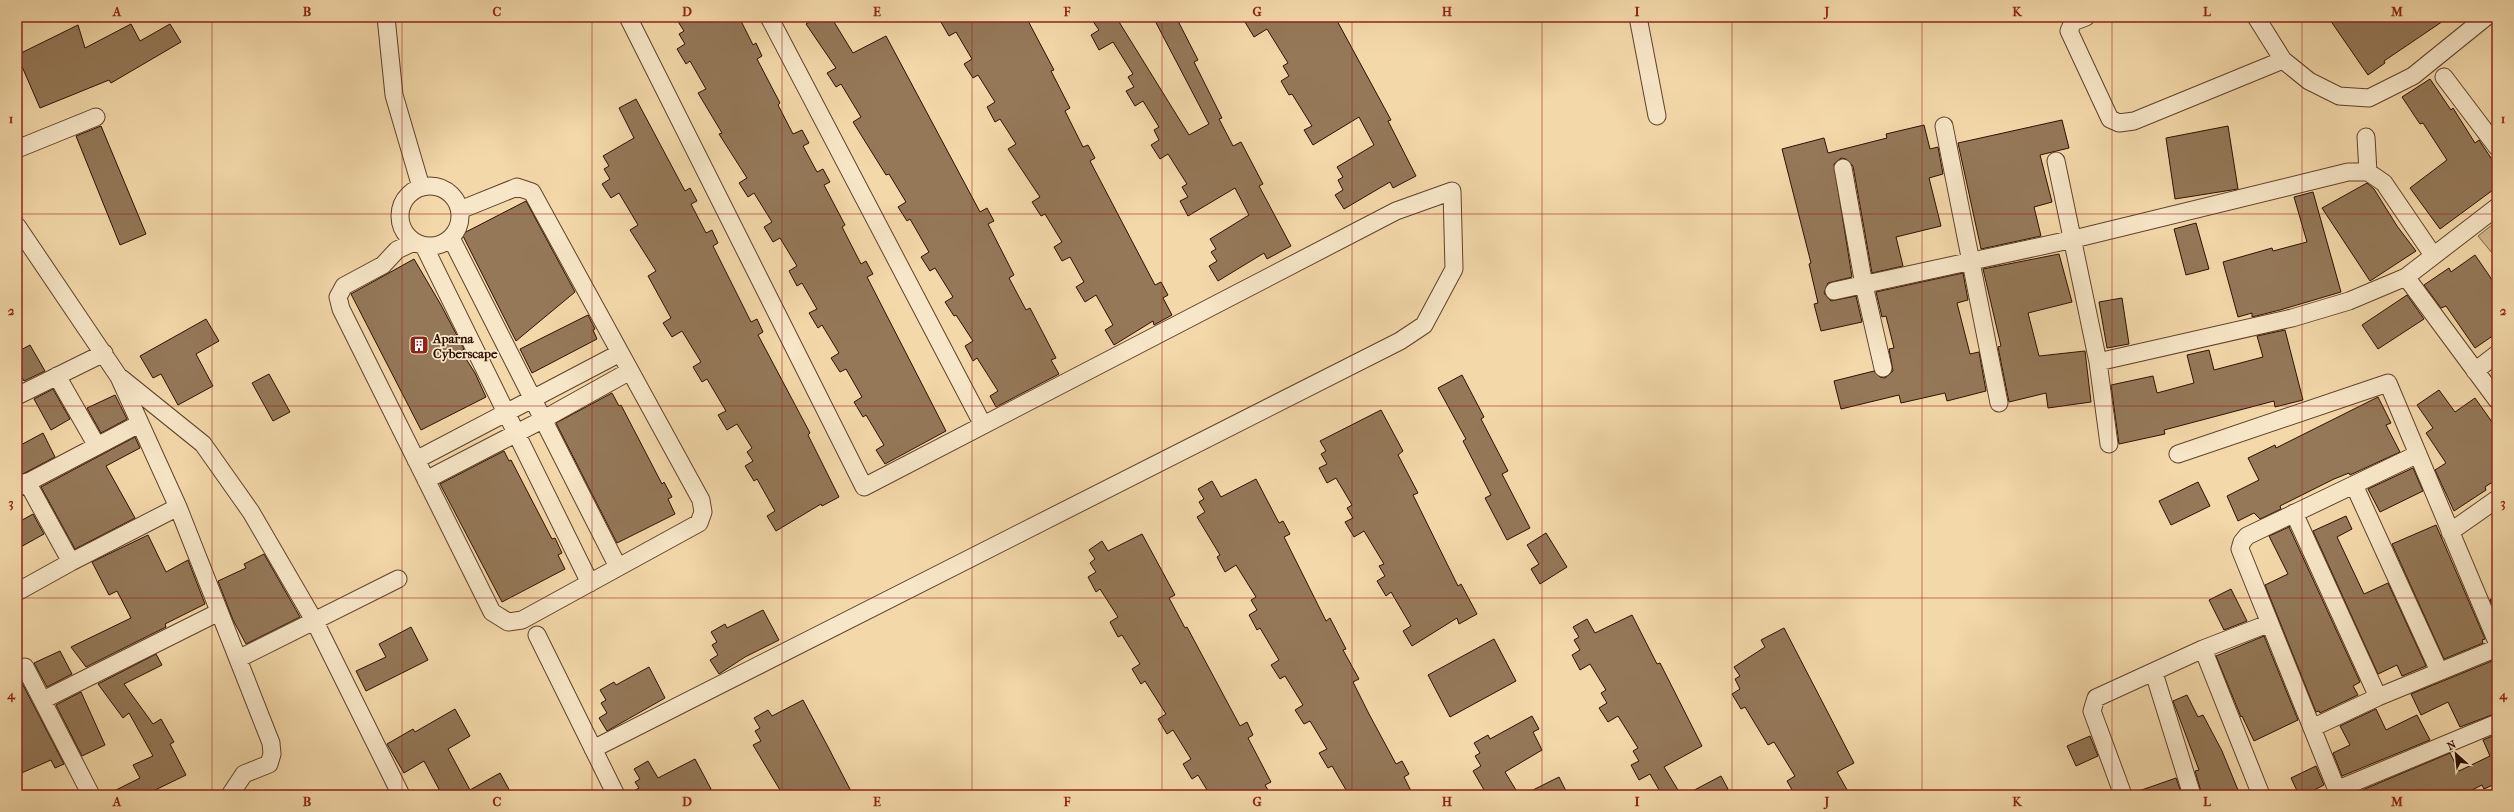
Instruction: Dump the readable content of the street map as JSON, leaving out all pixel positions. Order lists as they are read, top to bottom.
{
  "places": {
    "building": ["Aparna Cyberscape"]
  },
  "north": "top left",
  "grid": {
    "columns": [
      "A",
      "B",
      "C",
      "D",
      "E",
      "F",
      "G",
      "H",
      "I",
      "J",
      "K",
      "L",
      "M"
    ],
    "rows": [
      "1",
      "2",
      "3",
      "4"
    ]
  }
}
